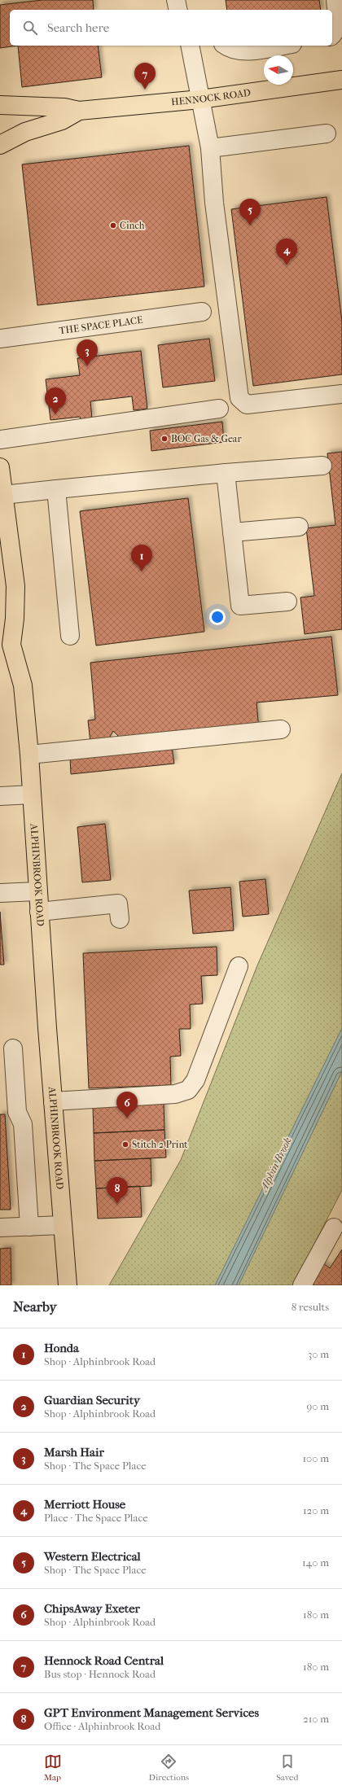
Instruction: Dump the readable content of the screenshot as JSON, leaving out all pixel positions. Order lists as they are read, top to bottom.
{
  "streets": {
    "main road": ["HENNOCK ROAD", "ALPHINBROOK ROAD"],
    "street": ["THE SPACE PLACE"]
  },
  "water": ["Alphin Brook"],
  "places": ["Cinch", "BOC Gas & Gear", "Stitch 2 Print"],
  "north": "left",
  "page": {
    "search": "Search here",
    "pins": [
      "7",
      "5",
      "4",
      "3",
      "2",
      "1",
      "6",
      "8"
    ],
    "heading": ["Nearby", "8 results"],
    "list": [
      {
        "mark": "1",
        "name": "Honda",
        "note": "Shop · Alphinbrook Road",
        "value": "30 m"
      },
      {
        "mark": "2",
        "name": "Guardian Security",
        "note": "Shop · Alphinbrook Road",
        "value": "90 m"
      },
      {
        "mark": "3",
        "name": "Marsh Hair",
        "note": "Shop · The Space Place",
        "value": "100 m"
      },
      {
        "mark": "4",
        "name": "Merriott House",
        "note": "Place · The Space Place",
        "value": "120 m"
      },
      {
        "mark": "5",
        "name": "Western Electrical",
        "note": "Shop · The Space Place",
        "value": "140 m"
      },
      {
        "mark": "6",
        "name": "ChipsAway Exeter",
        "note": "Shop · Alphinbrook Road",
        "value": "180 m"
      },
      {
        "mark": "7",
        "name": "Hennock Road Central",
        "note": "Bus stop · Hennock Road",
        "value": "180 m"
      },
      {
        "mark": "8",
        "name": "GPT Environment Management Services",
        "note": "Office · Alphinbrook Road",
        "value": "210 m"
      }
    ],
    "nav": ["Map", "Directions", "Saved"]
  }
}
